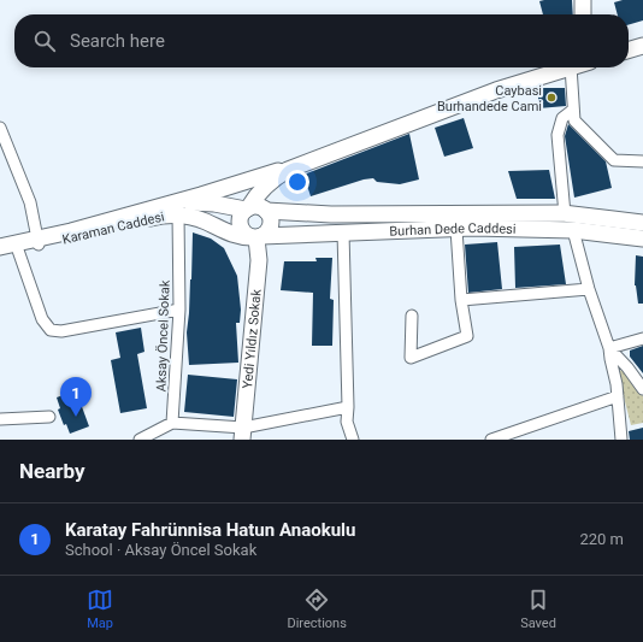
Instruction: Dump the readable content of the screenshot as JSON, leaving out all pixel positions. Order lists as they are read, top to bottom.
{
  "streets": {
    "main road": ["Karaman Caddesi", "Burhan Dede Caddesi", "Yedi Yıldız Sokak"],
    "street": ["Aksay Öncel Sokak"]
  },
  "crossings": [
    ["Karaman Caddesi", "Burhan Dede Caddesi"],
    ["Karaman Caddesi", "Aksay Öncel Sokak"],
    ["Karaman Caddesi", "Yedi Yıldız Sokak"],
    ["Burhan Dede Caddesi", "Yedi Yıldız Sokak"]
  ],
  "places": ["Caybasi Burhandede Cami"],
  "page": {
    "search": "Search here",
    "pins": "1",
    "heading": "Nearby",
    "list": [
      {
        "mark": "1",
        "name": "Karatay Fahrünnisa Hatun Anaokulu",
        "note": "School · Aksay Öncel Sokak",
        "value": "220 m"
      }
    ],
    "nav": ["Map", "Directions", "Saved"]
  }
}
